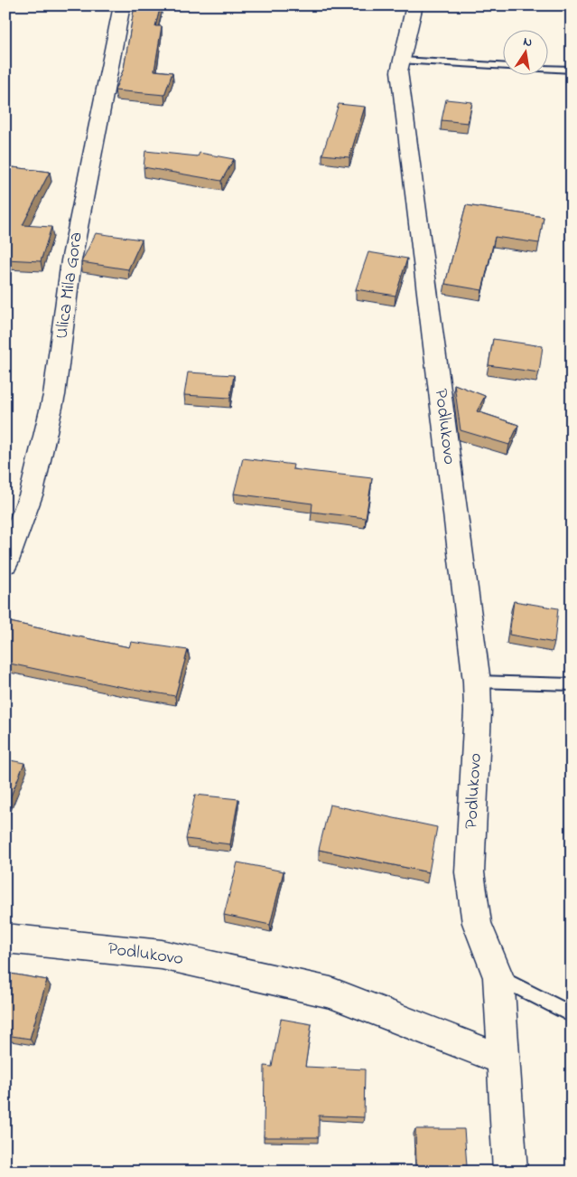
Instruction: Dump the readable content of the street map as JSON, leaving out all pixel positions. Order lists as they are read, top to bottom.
{
  "streets": {
    "street": ["Ulica Mila Gora", "Podlukovo"]
  },
  "north": "top"
}
